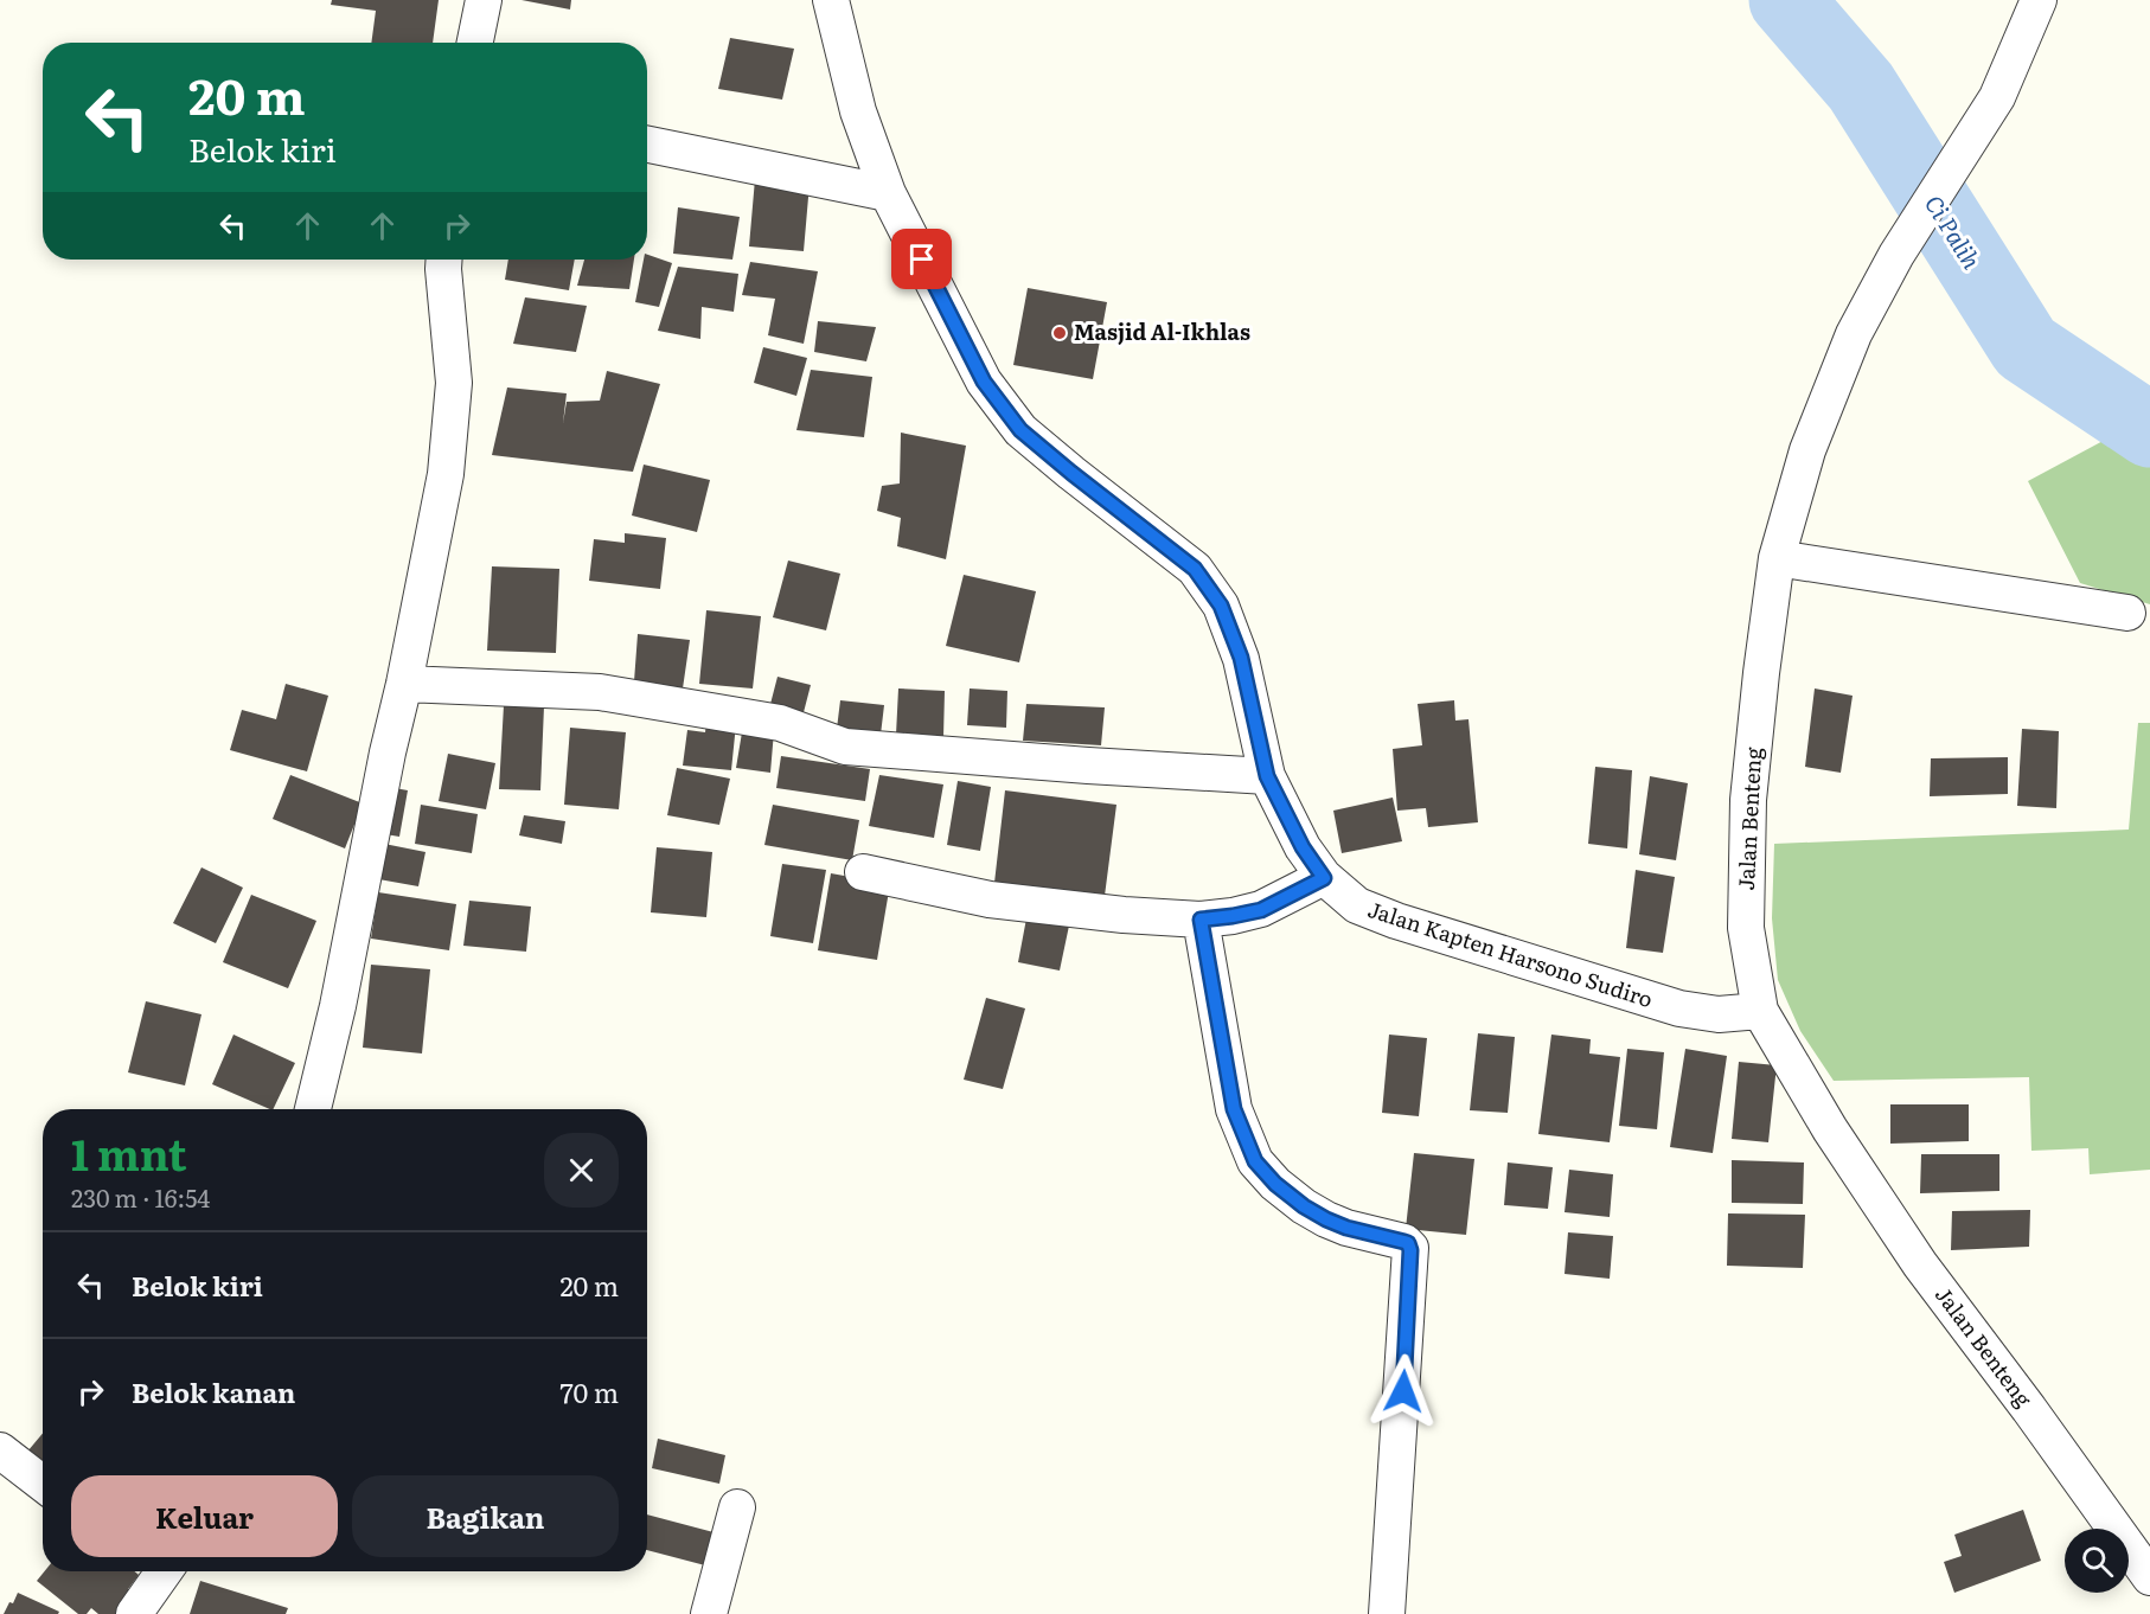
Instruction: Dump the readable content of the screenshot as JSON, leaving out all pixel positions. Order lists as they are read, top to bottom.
{
  "streets": {
    "street": ["Jalan Benteng", "Jalan Kapten Harsono Sudiro"]
  },
  "crossings": [
    ["Jalan Benteng", "Jalan Kapten Harsono Sudiro"]
  ],
  "water": ["Ci Palih"],
  "places": ["Masjid Al-Ikhlas"],
  "page": {
    "turn": ["20 m", "Belok kiri"],
    "heading": ["1 mnt", "230 m · 16:54"],
    "list": [
      {
        "name": "Belok kiri",
        "value": "20 m"
      },
      {
        "name": "Belok kanan",
        "value": "70 m"
      }
    ],
    "buttons": ["Keluar", "Bagikan"]
  }
}
